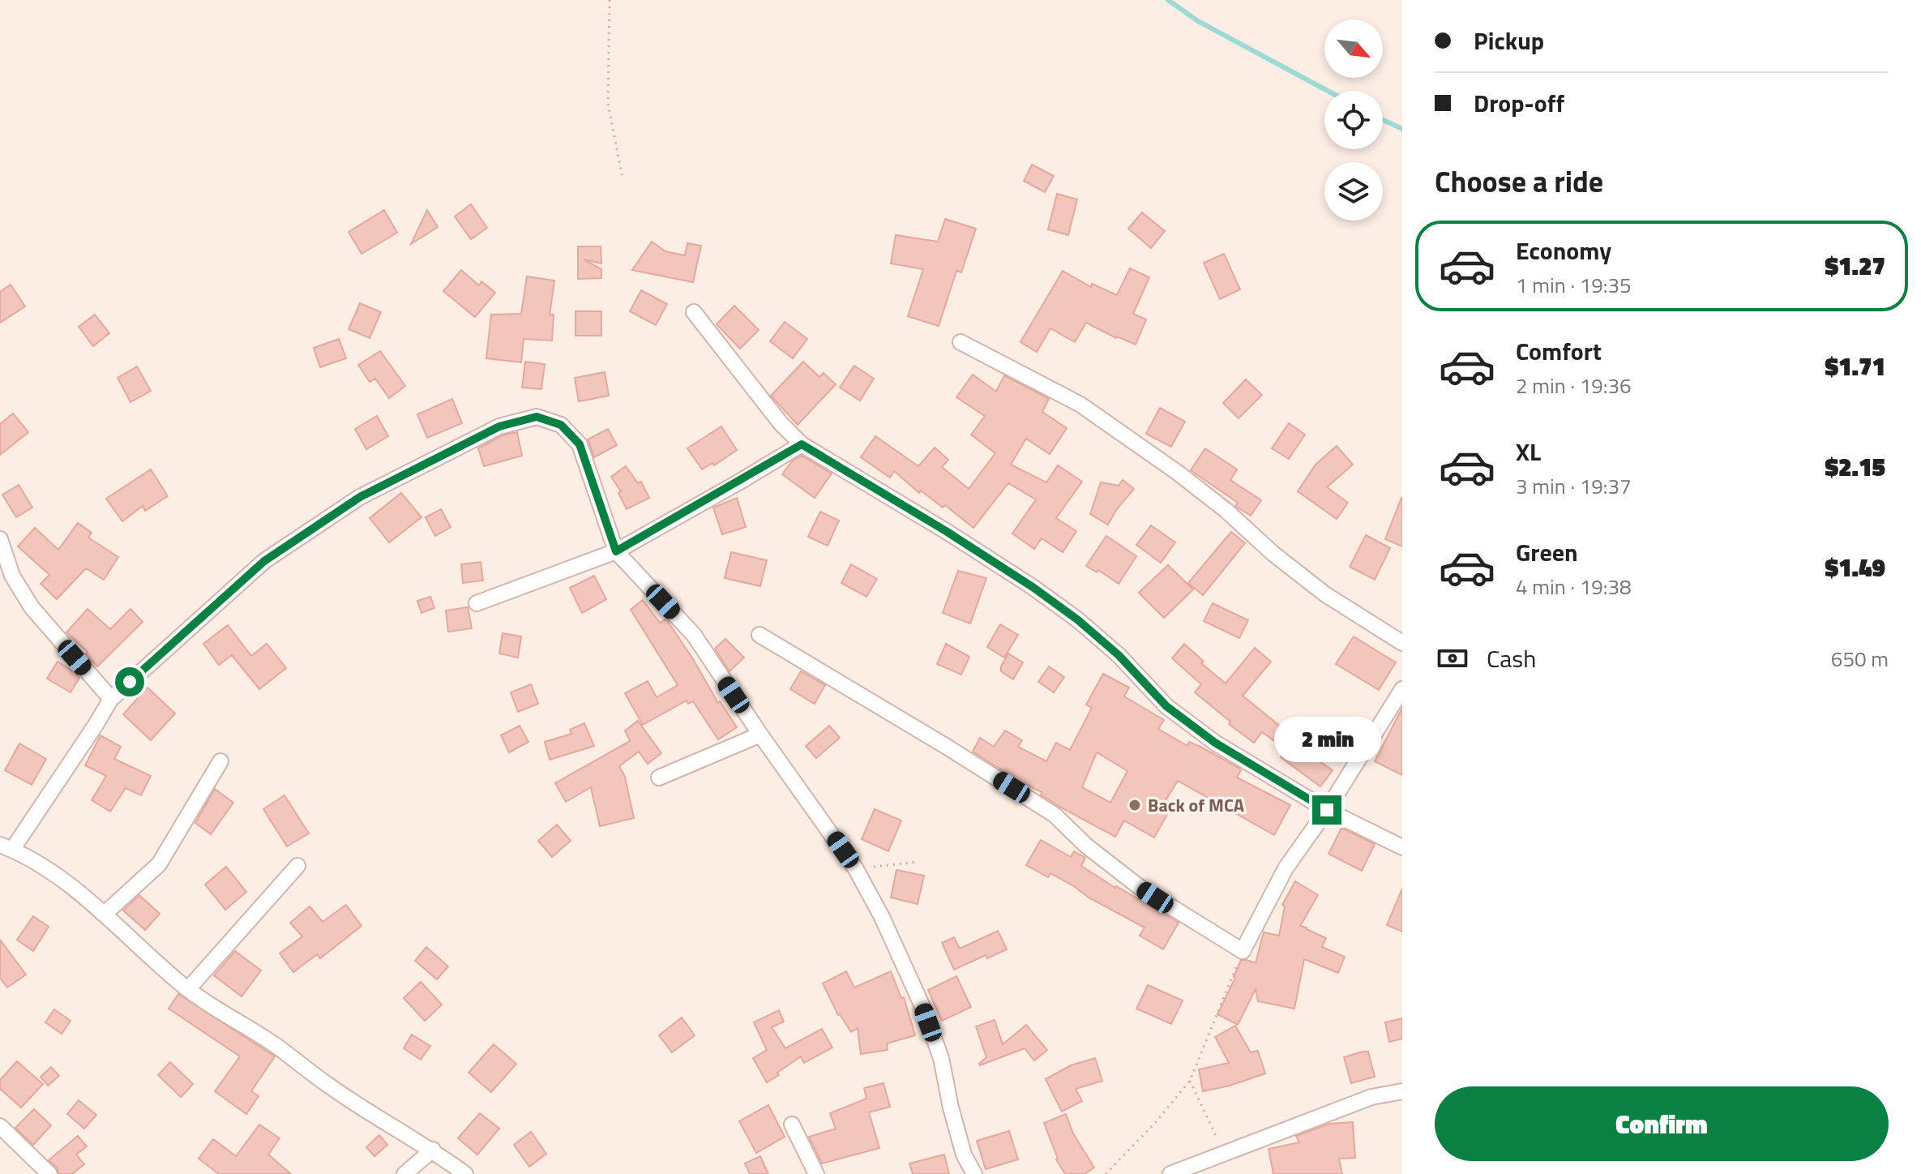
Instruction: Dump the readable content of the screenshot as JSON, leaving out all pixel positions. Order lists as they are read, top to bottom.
{
  "places": ["Back of MCA"],
  "north": "bottom right",
  "page": {
    "banner": ["Pickup", "Drop-off"],
    "heading": "Choose a ride",
    "list": [
      {
        "name": "Economy",
        "note": "1 min · 19:35",
        "value": "$1.27"
      },
      {
        "name": "Comfort",
        "note": "2 min · 19:36",
        "value": "$1.71"
      },
      {
        "name": "XL",
        "note": "3 min · 19:37",
        "value": "$2.15"
      },
      {
        "name": "Green",
        "note": "4 min · 19:38",
        "value": "$1.49"
      }
    ],
    "pay": ["Cash", "650 m"],
    "bubble": "2 min",
    "buttons": "Confirm"
  }
}
